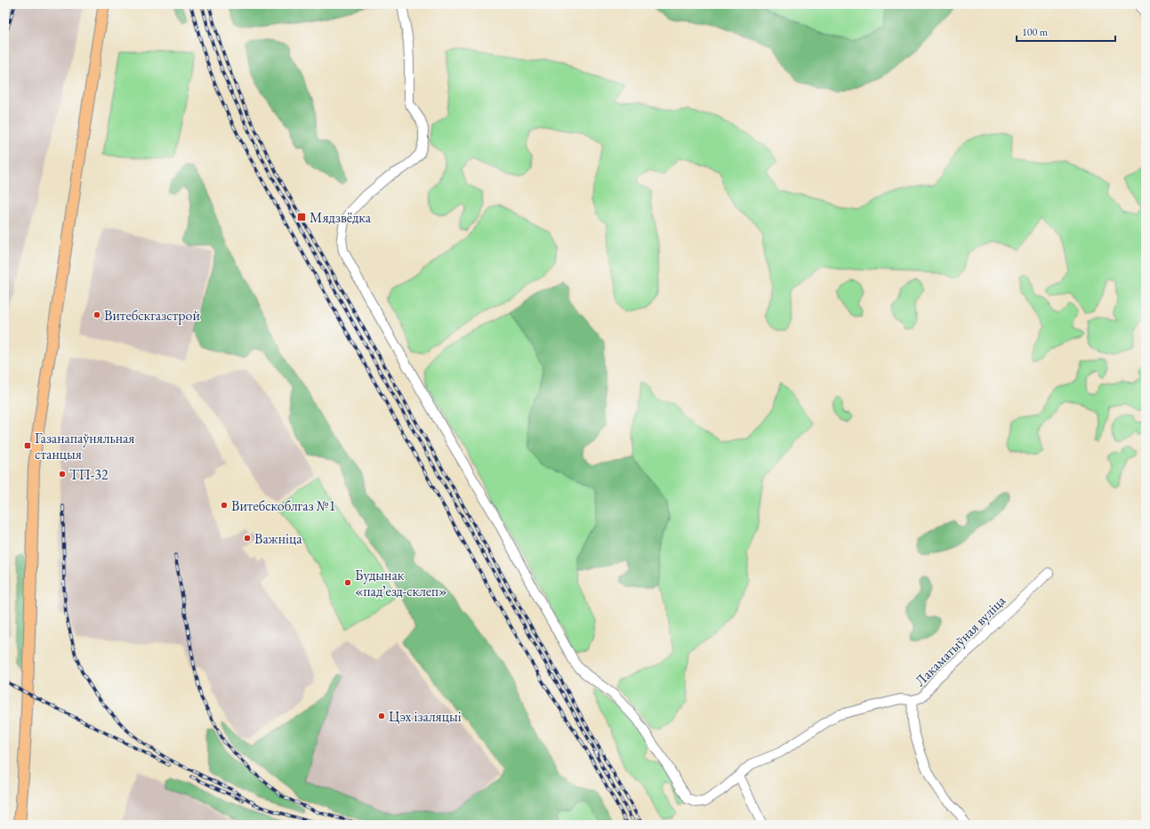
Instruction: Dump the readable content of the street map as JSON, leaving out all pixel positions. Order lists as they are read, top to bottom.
{
  "streets": {
    "street": ["Лакаматыўная вуліца"]
  },
  "places": {
    "transit": ["Мядзвёдка", "Газанапаўняльная станцыя"],
    "other": [
      "Витебскгазстрой",
      "ТП-32",
      "Витебскоблгаз №1",
      "Важніца",
      "Будынак «падʼезд-склеп»",
      "Цэх ізаляцыі"
    ]
  },
  "scale_bar": "100 m"
}
